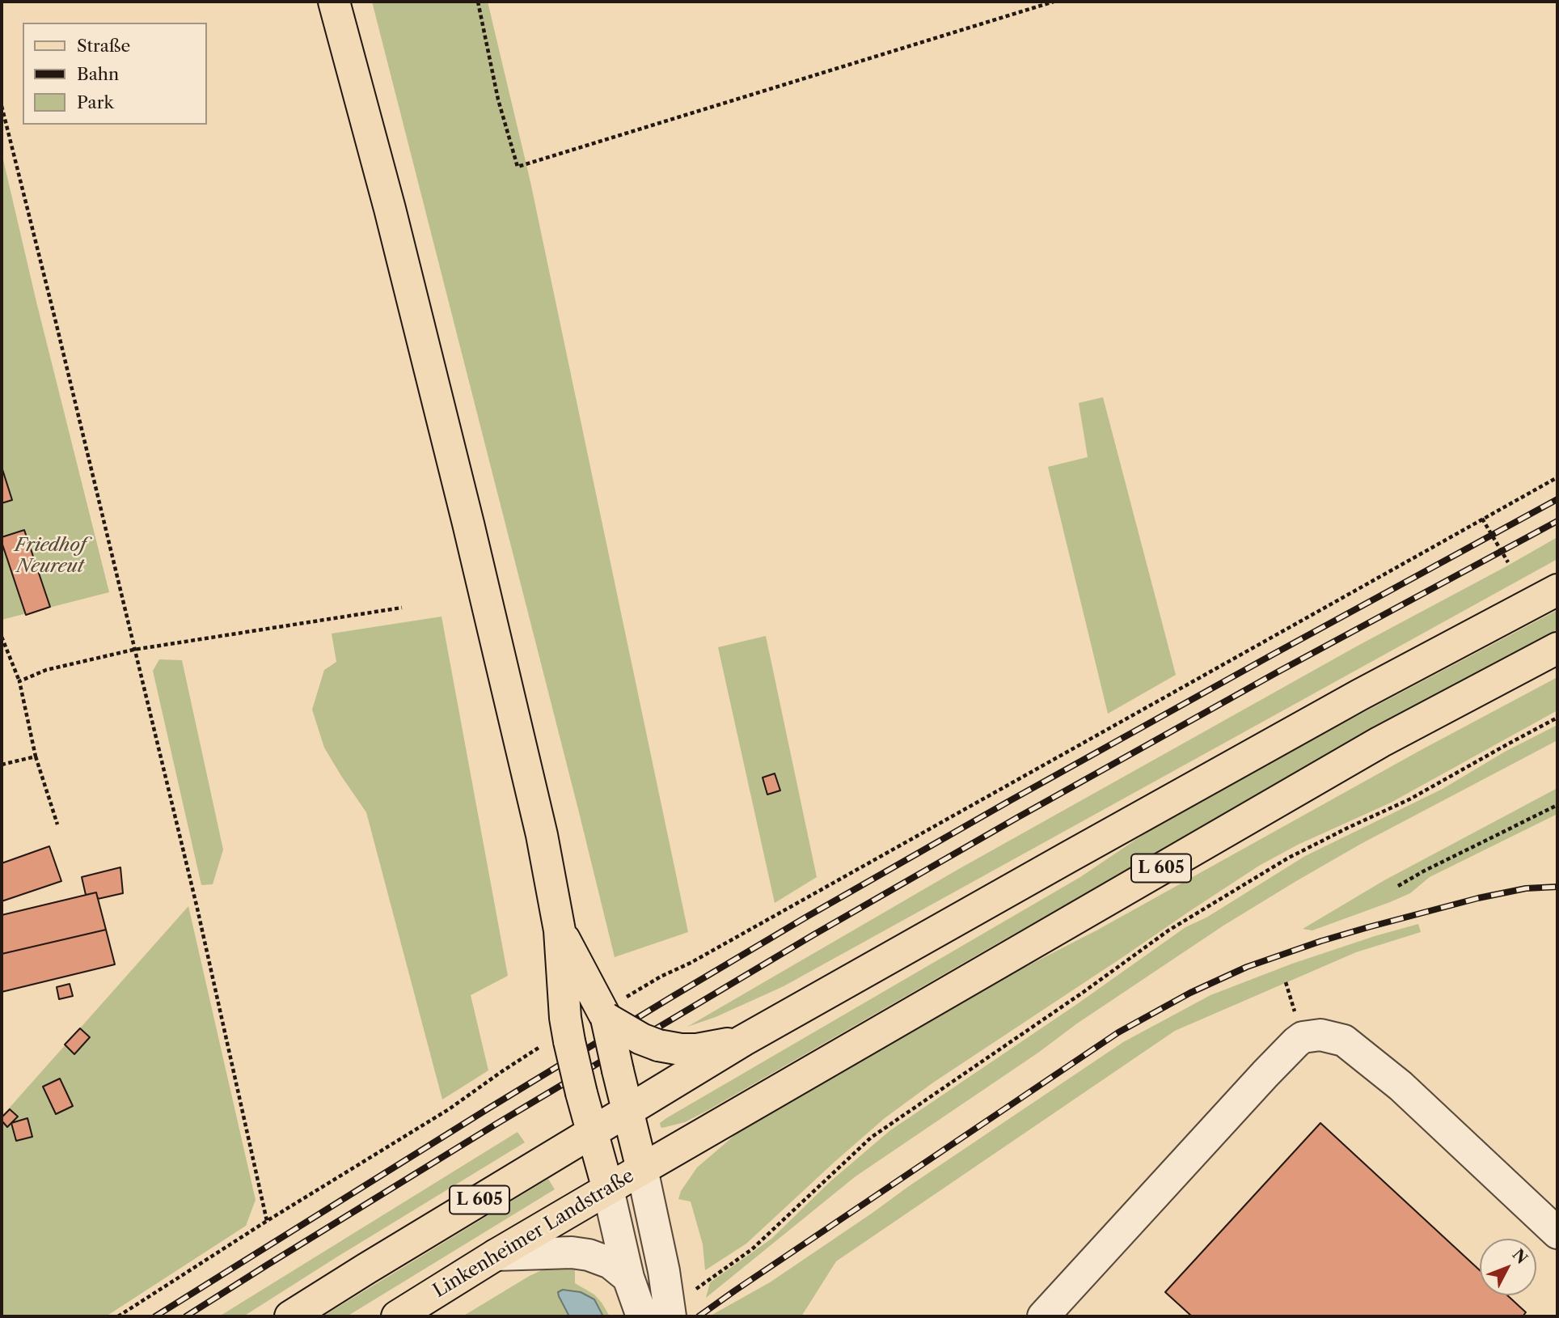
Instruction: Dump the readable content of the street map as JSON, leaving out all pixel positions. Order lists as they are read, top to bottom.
{
  "streets": {
    "main road": ["L 605", "Linkenheimer Landstraße"]
  },
  "crossings": [
    ["L 605", "Linkenheimer Landstraße"]
  ],
  "parks": ["Friedhof Neureut"],
  "legend": ["Straße", "Bahn", "Park"],
  "north": "top right"
}
